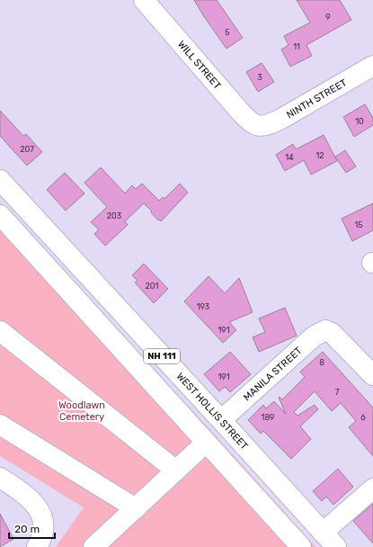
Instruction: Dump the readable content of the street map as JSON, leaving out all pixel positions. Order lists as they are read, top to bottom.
{
  "streets": {
    "street": [
      "WILL STREET",
      "NINTH STREET",
      "NH 111",
      "MANILA STREET",
      "WEST HOLLIS STREET"
    ]
  },
  "crossings": [
    ["WILL STREET", "NINTH STREET"],
    ["MANILA STREET", "WEST HOLLIS STREET"]
  ],
  "parks": ["Woodlawn Cemetery"],
  "house_numbers": [
    "9",
    "5",
    "11",
    "3",
    "10",
    "207",
    "12",
    "14",
    "203",
    "15",
    "201",
    "193",
    "191",
    "8",
    "191",
    "7",
    "189",
    "6"
  ],
  "scale_bar": "20 m"
}
